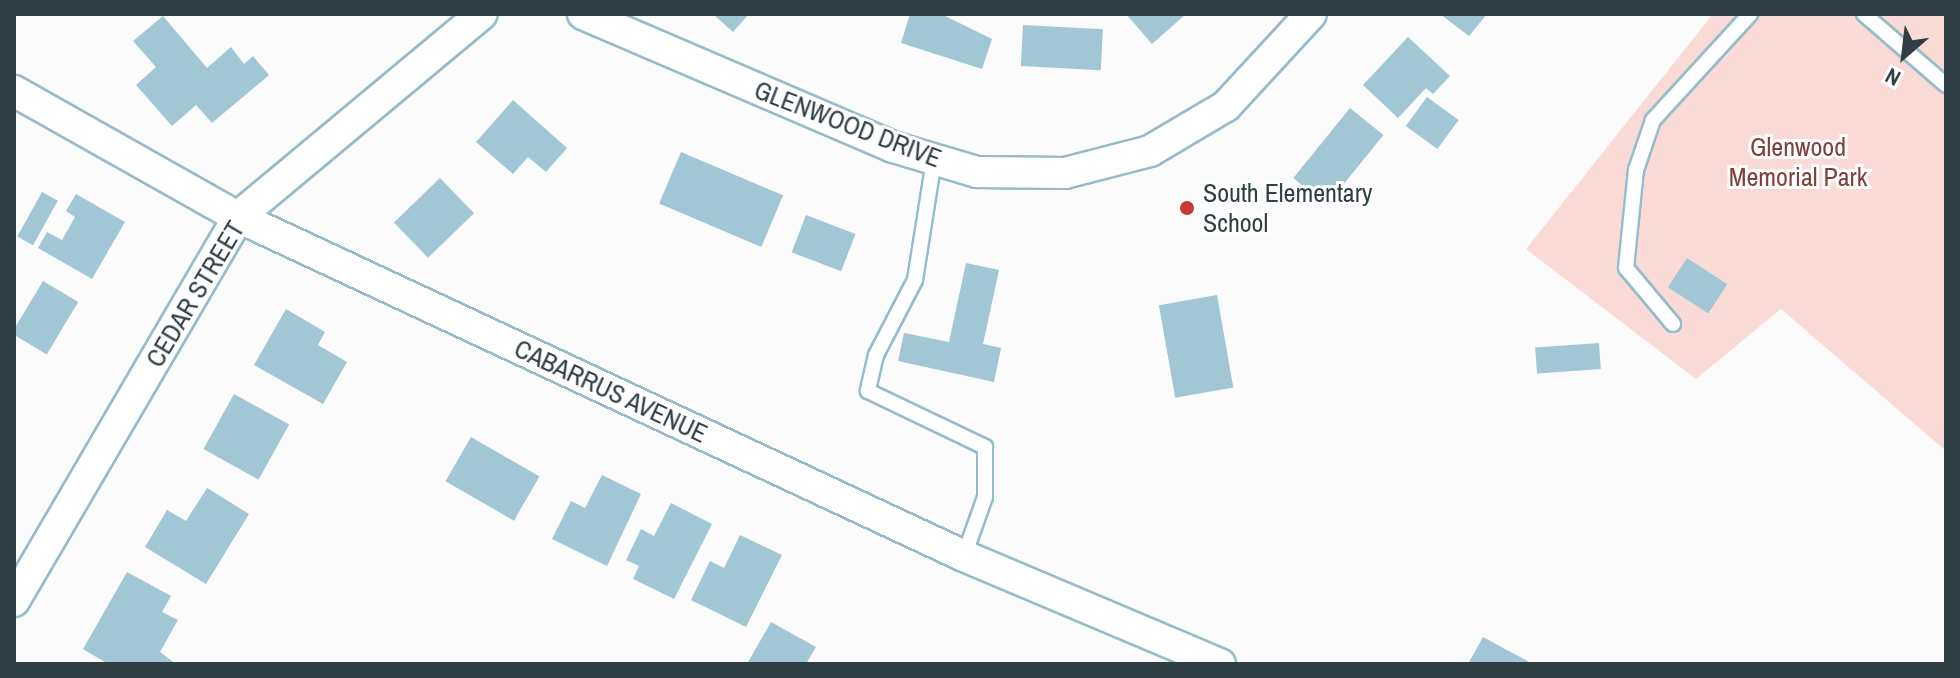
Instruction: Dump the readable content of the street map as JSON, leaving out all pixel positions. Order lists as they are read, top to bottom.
{
  "streets": {
    "street": ["GLENWOOD DRIVE", "CEDAR STREET", "CABARRUS AVENUE"]
  },
  "crossings": [
    ["CEDAR STREET", "CABARRUS AVENUE"]
  ],
  "parks": ["Glenwood Memorial Park"],
  "places": ["South Elementary School"],
  "north": "bottom left"
}
